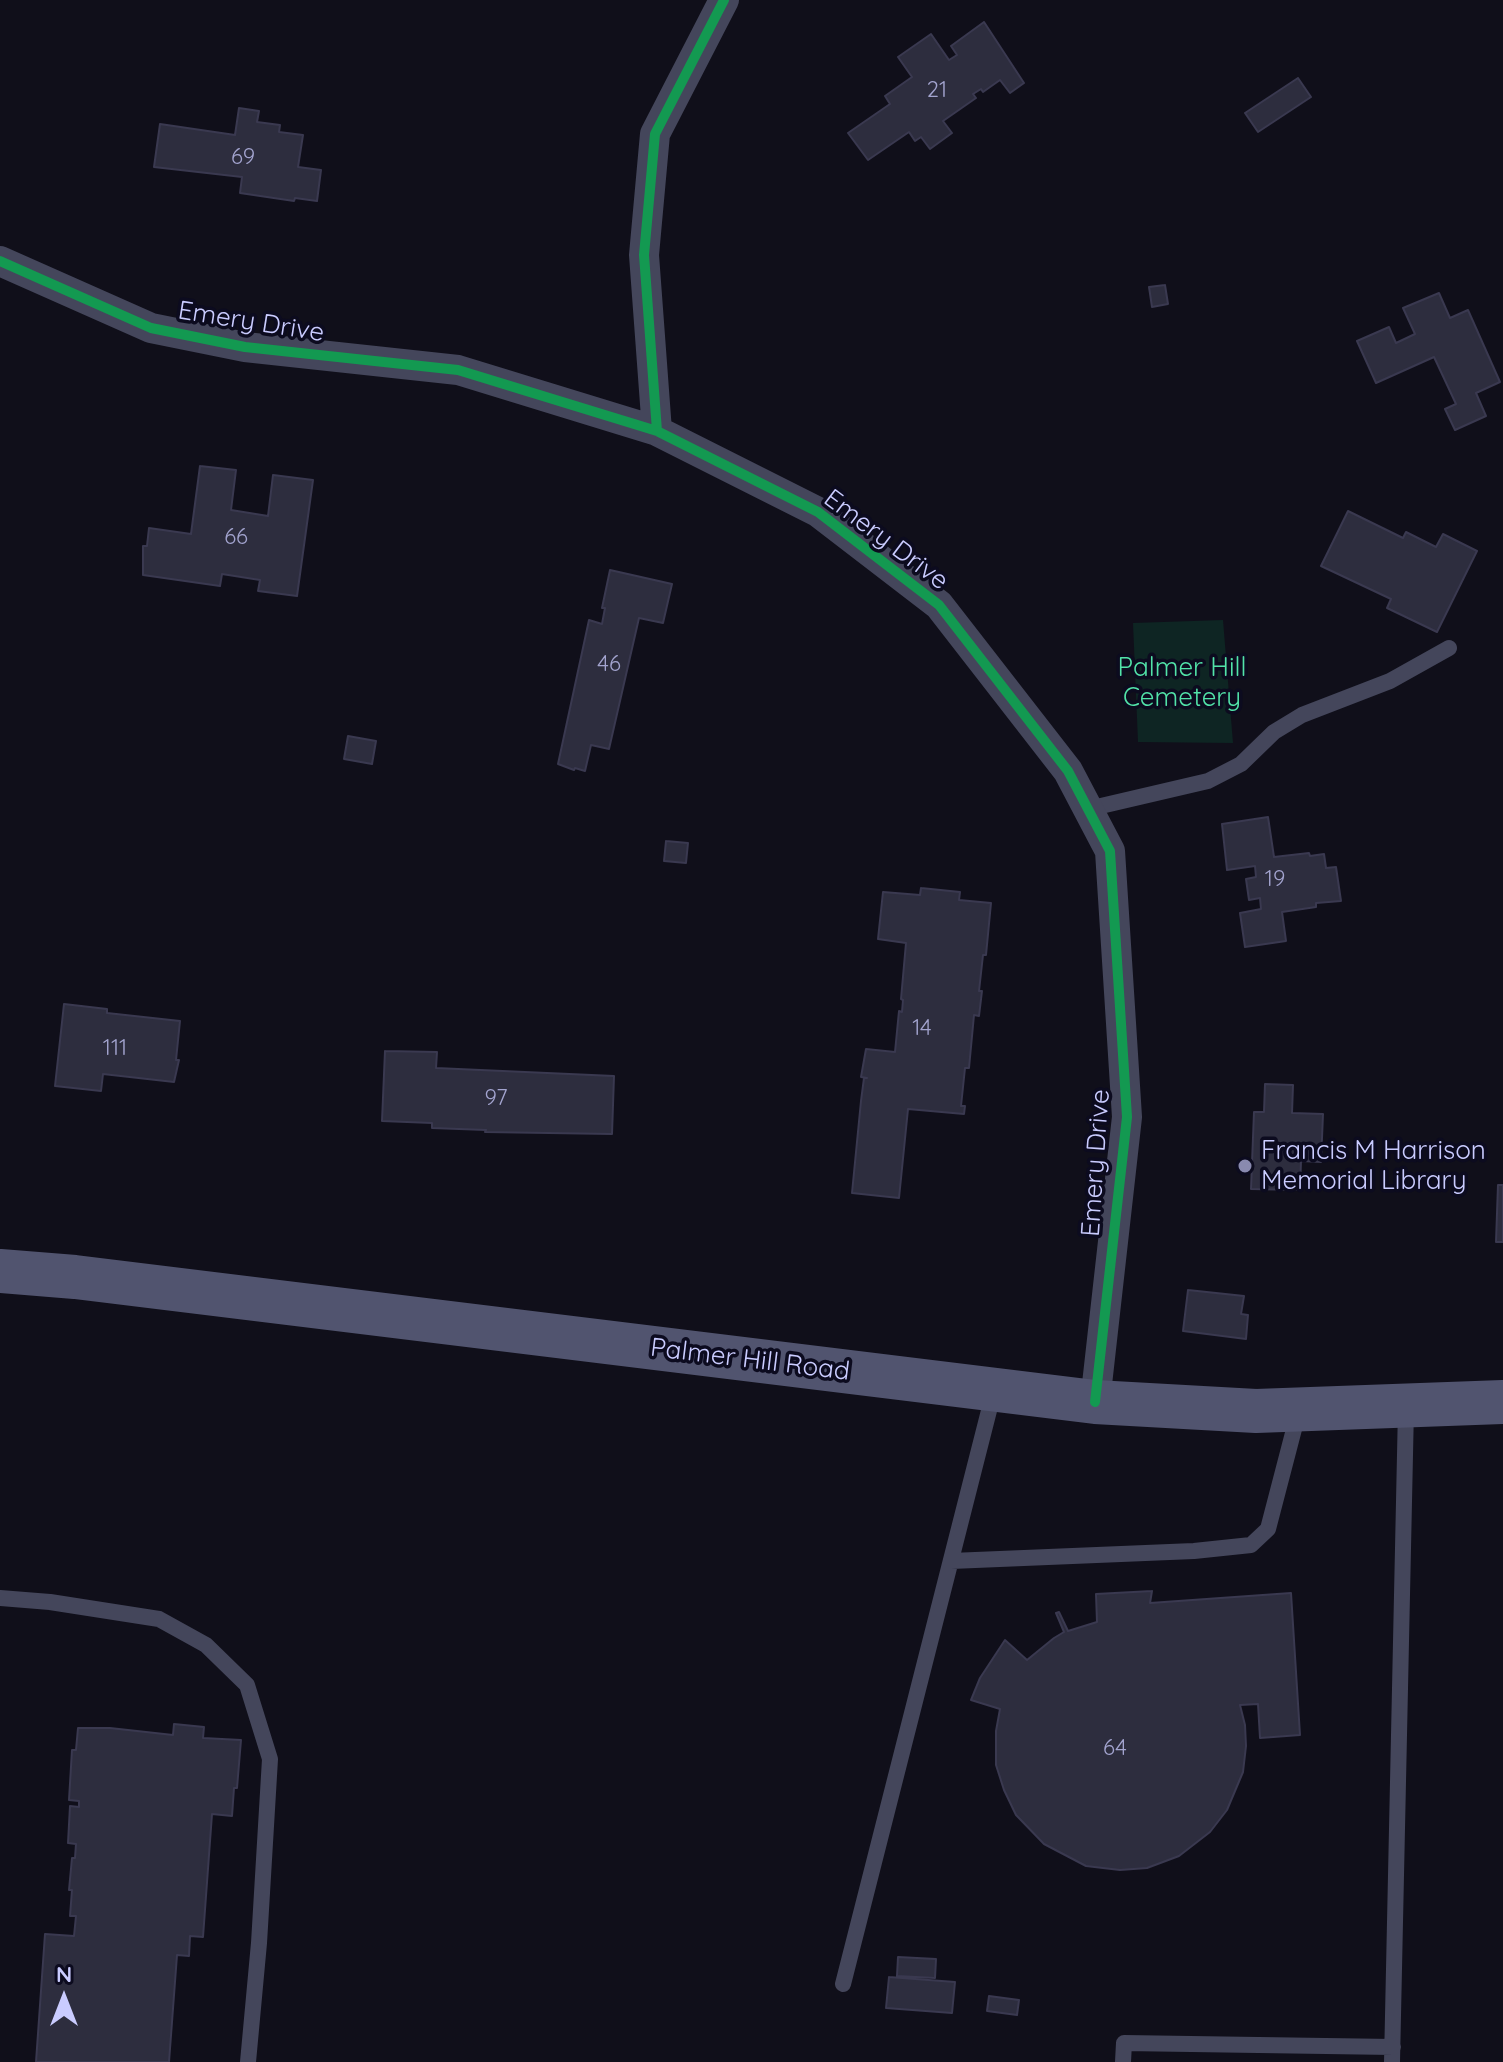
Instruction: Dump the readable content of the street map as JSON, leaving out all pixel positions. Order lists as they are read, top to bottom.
{
  "streets": {
    "main road": ["Palmer Hill Road"],
    "street": ["Emery Drive"]
  },
  "crossings": [
    ["Emery Drive", "Palmer Hill Road"]
  ],
  "parks": ["Palmer Hill Cemetery"],
  "places": ["Francis M Harrison Memorial Library"],
  "house_numbers": [
    "21",
    "69",
    "66",
    "46",
    "19",
    "14",
    "111",
    "97",
    "64"
  ],
  "north": "top"
}
